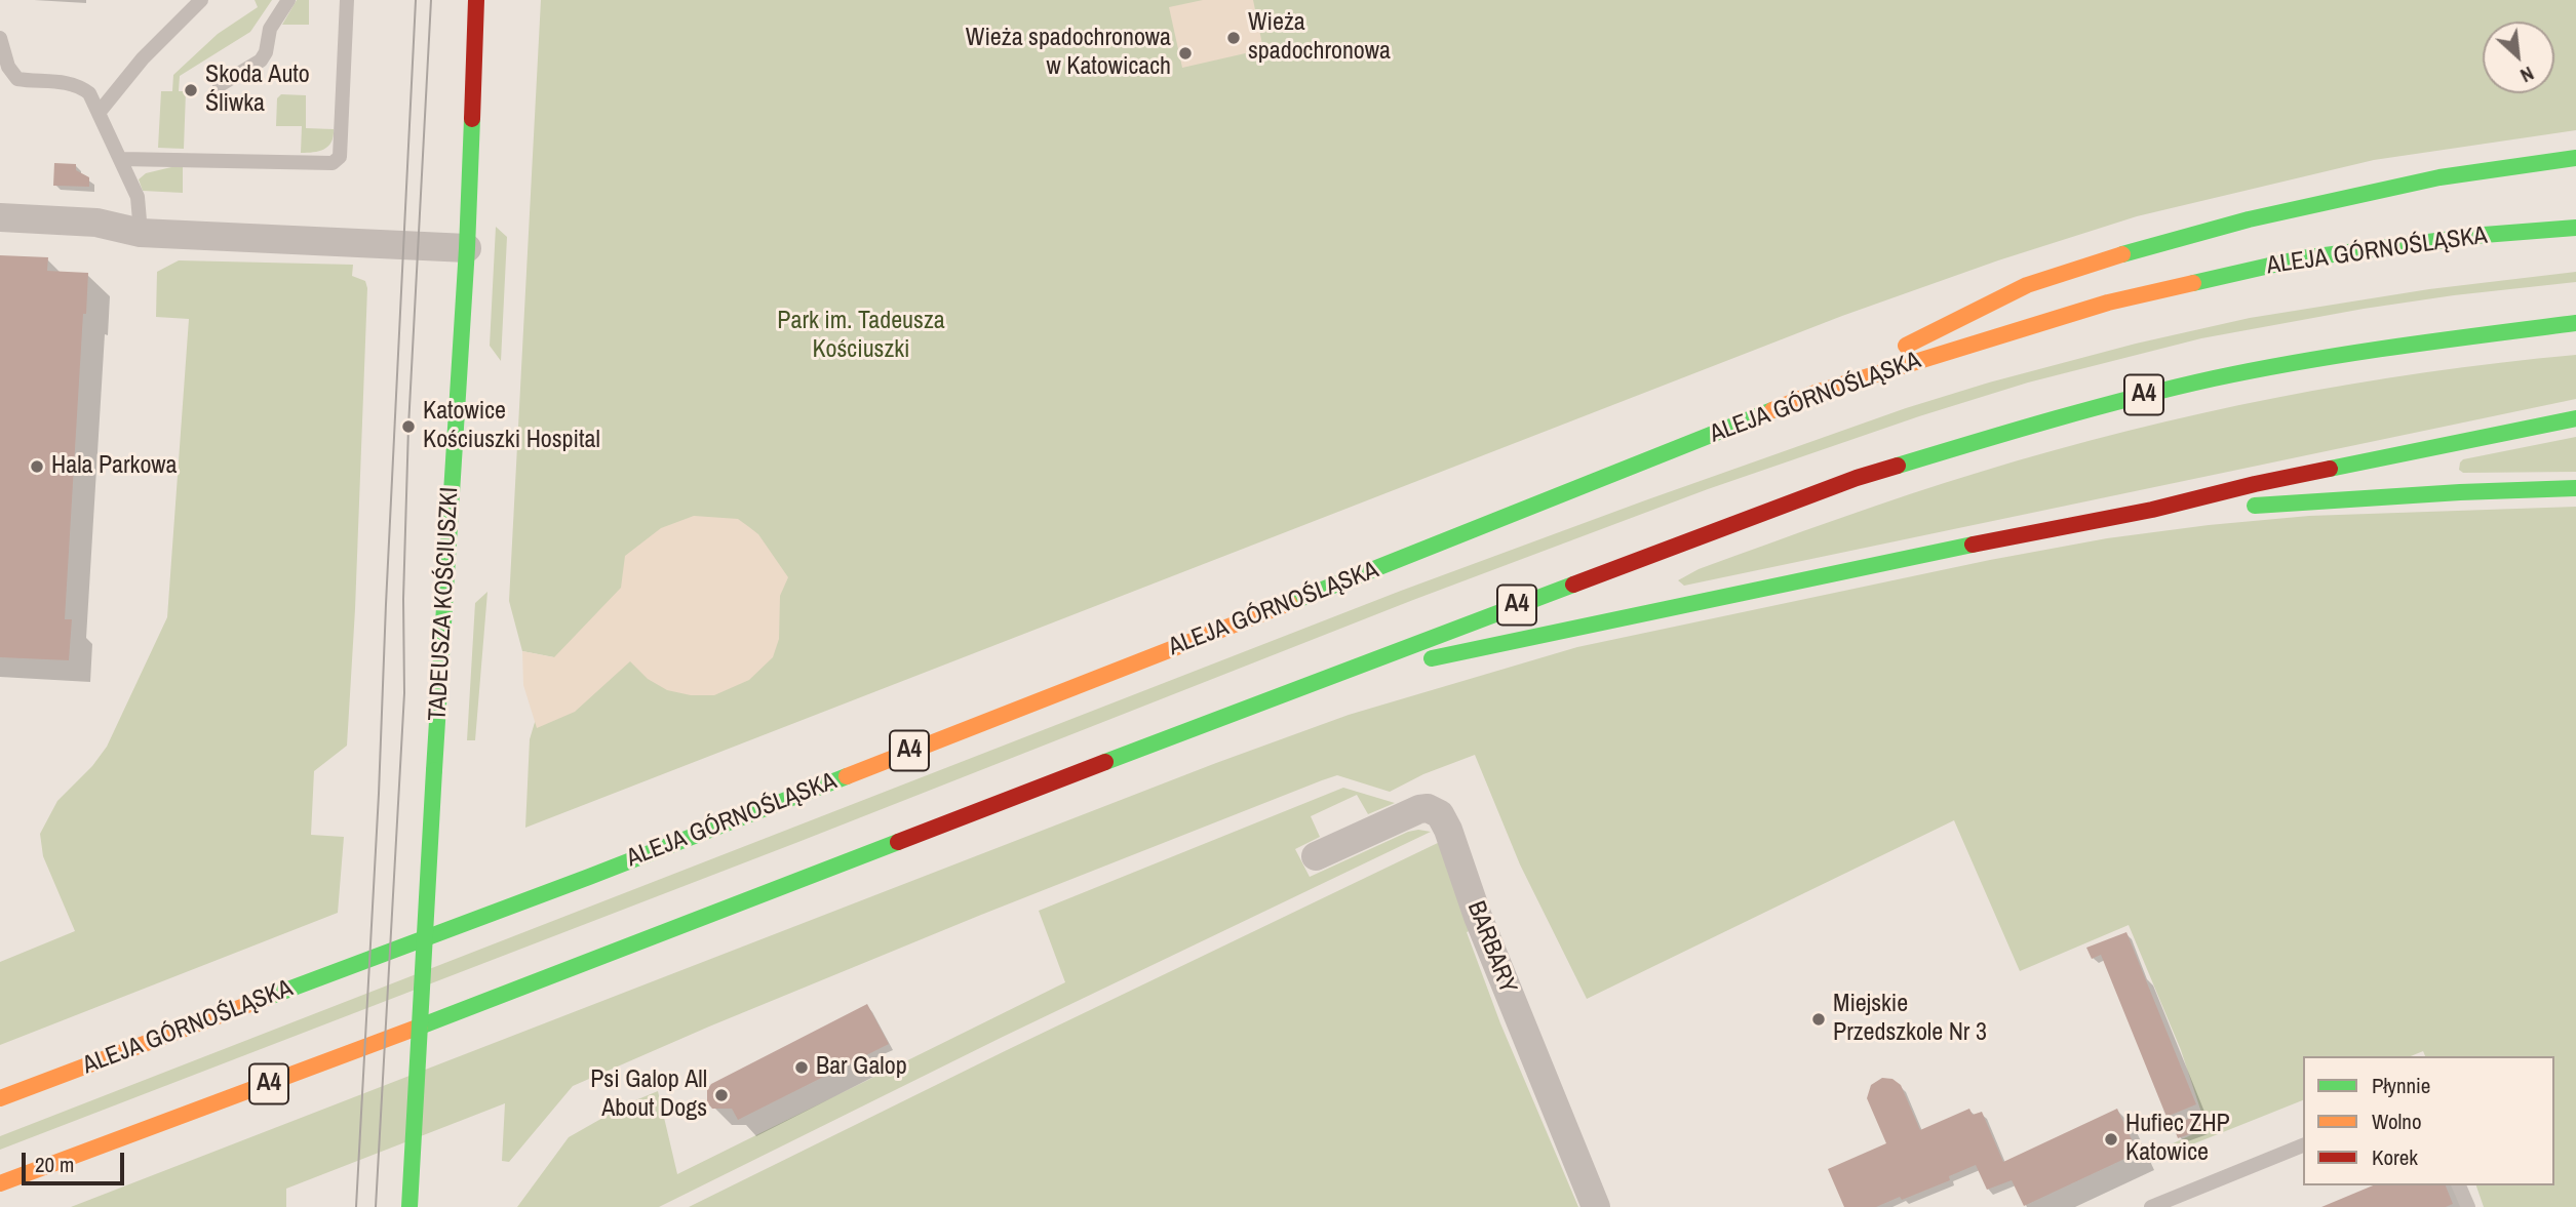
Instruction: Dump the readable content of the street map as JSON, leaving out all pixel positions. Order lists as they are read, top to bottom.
{
  "streets": {
    "main road": ["ALEJA GÓRNOŚLĄSKA", "A4", "TADEUSZA KOŚCIUSZKI"],
    "street": ["BARBARY"]
  },
  "parks": ["Park im. Tadeusza Kościuszki"],
  "places": [
    "Wieża spadochronowa",
    "Wieża spadochronowa w Katowicach",
    "Skoda Auto Śliwka",
    "Katowice Kościuszki Hospital",
    "Hala Parkowa",
    "Miejskie Przedszkole Nr 3",
    "Bar Galop",
    "Psi Galop All About Dogs",
    "Hufiec ZHP Katowice"
  ],
  "legend": ["Płynnie", "Wolno", "Korek"],
  "scale_bar": "20 m",
  "north": "bottom right"
}
